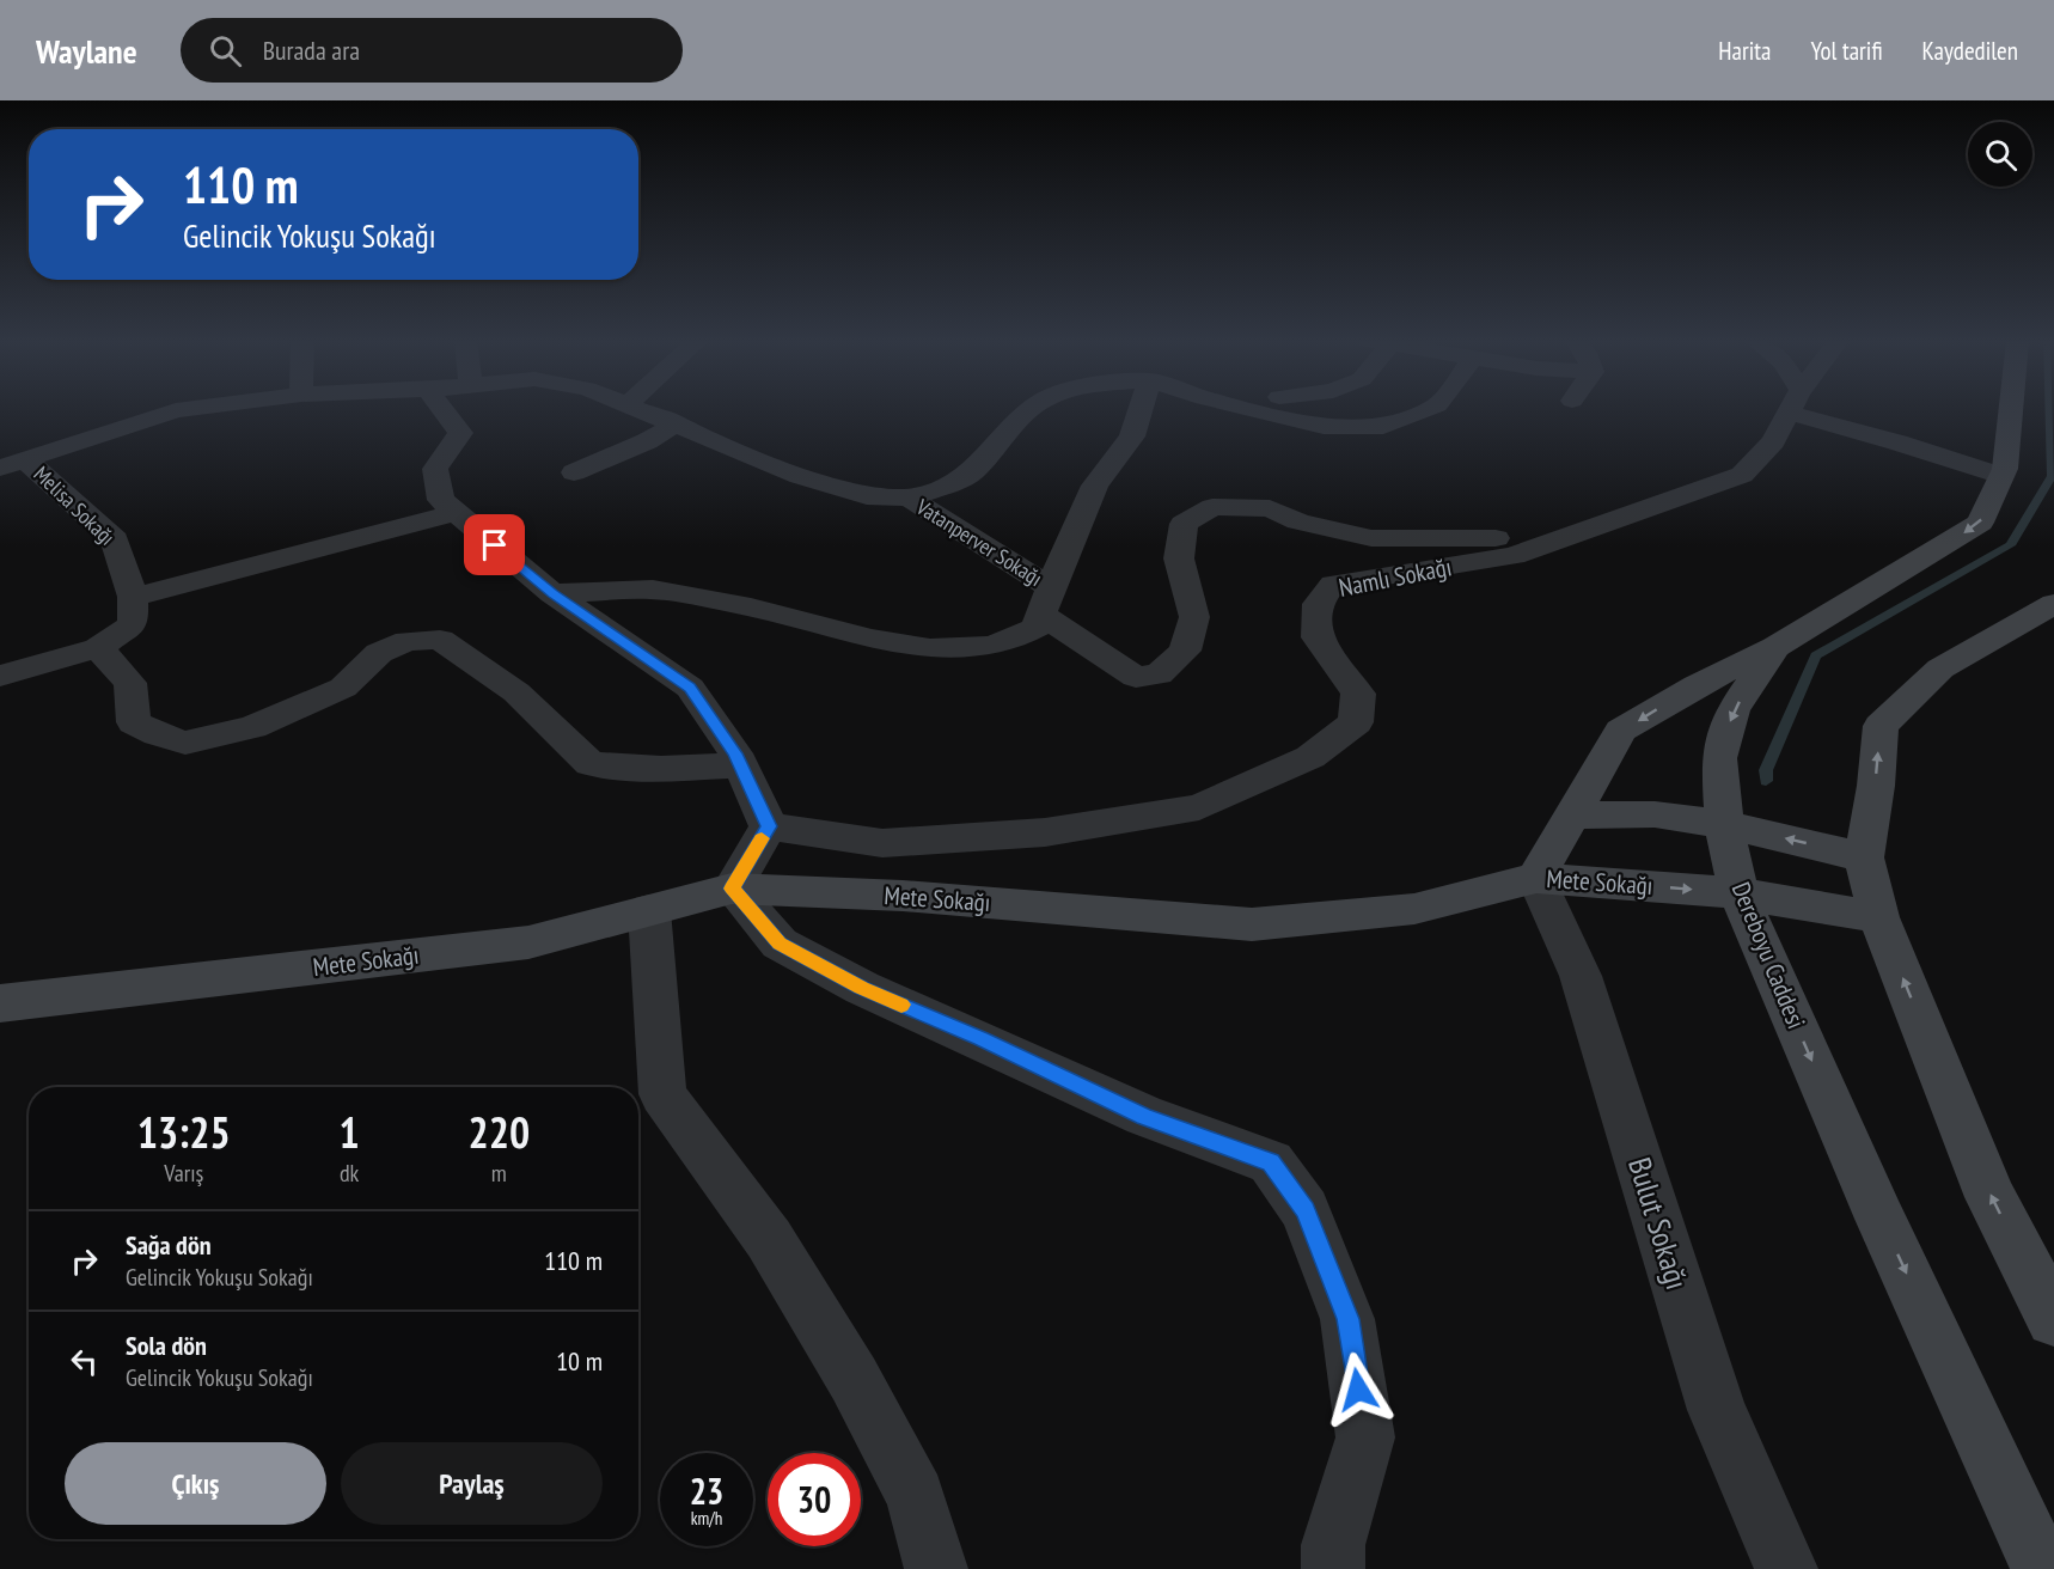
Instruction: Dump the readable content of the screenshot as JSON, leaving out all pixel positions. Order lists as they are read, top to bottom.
{
  "streets": {
    "main road": ["Mete Sokağı", "Dereboyu Caddesi"],
    "street": [
      "Melisa Sokağı",
      "Vatanperver Sokağı",
      "Namlı Sokağı",
      "Bulut Sokağı"
    ]
  },
  "crossings": [
    ["Vatanperver Sokağı", "Namlı Sokağı"],
    ["Mete Sokağı", "Dereboyu Caddesi"],
    ["Mete Sokağı", "Bulut Sokağı"]
  ],
  "page": {
    "header": "Waylane",
    "search": "Burada ara",
    "nav": ["Harita", "Yol tarifi", "Kaydedilen"],
    "turn": ["110 m", "Gelincik Yokuşu Sokağı"],
    "eta": [
      "13:25",
      "Varış",
      "1",
      "dk",
      "220",
      "m"
    ],
    "list": [
      {
        "name": "Sağa dön",
        "note": "Gelincik Yokuşu Sokağı",
        "value": "110 m"
      },
      {
        "name": "Sola dön",
        "note": "Gelincik Yokuşu Sokağı",
        "value": "10 m"
      }
    ],
    "buttons": ["Çıkış", "Paylaş"],
    "speed": "23 km/h",
    "limit": "30"
  }
}
